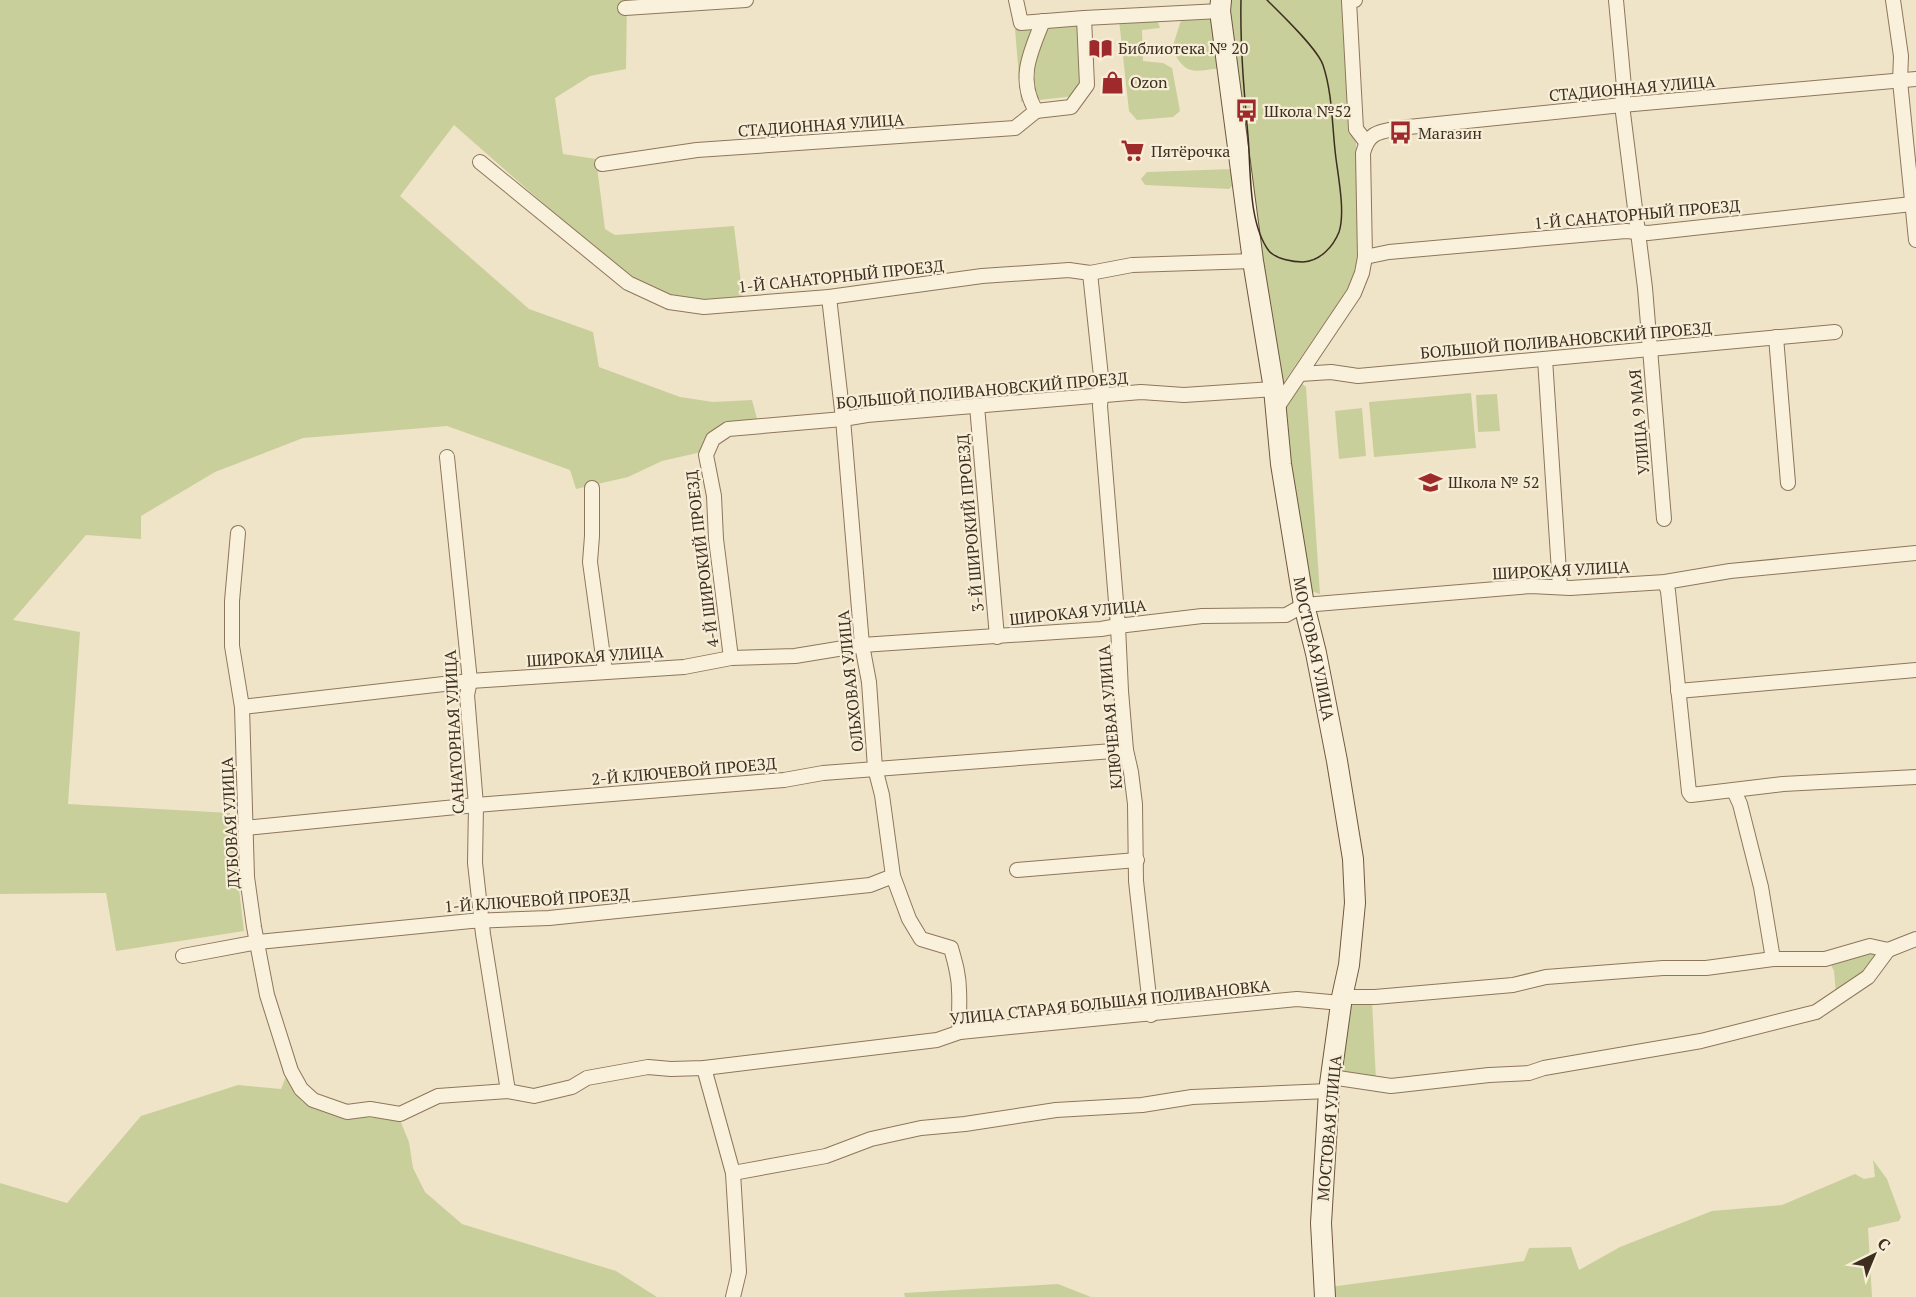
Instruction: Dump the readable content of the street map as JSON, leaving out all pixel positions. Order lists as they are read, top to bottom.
{
  "streets": {
    "street": [
      "СТАДИОННАЯ УЛИЦА",
      "1-Й САНАТОРНЫЙ ПРОЕЗД",
      "БОЛЬШОЙ ПОЛИВАНОВСКИЙ ПРОЕЗД",
      "УЛИЦА 9 МАЯ",
      "3-Й ШИРОКИЙ ПРОЕЗД",
      "4-Й ШИРОКИЙ ПРОЕЗД",
      "ШИРОКАЯ УЛИЦА",
      "МОСТОВАЯ УЛИЦА",
      "ОЛЬХОВАЯ УЛИЦА",
      "КЛЮЧЕВАЯ УЛИЦА",
      "САНАТОРНАЯ УЛИЦА",
      "2-Й КЛЮЧЕВОЙ ПРОЕЗД",
      "ДУБОВАЯ УЛИЦА",
      "1-Й КЛЮЧЕВОЙ ПРОЕЗД",
      "УЛИЦА СТАРАЯ БОЛЬШАЯ ПОЛИВАНОВКА"
    ]
  },
  "crossings": [
    ["СТАДИОННАЯ УЛИЦА", "УЛИЦА 9 МАЯ"],
    ["1-Й САНАТОРНЫЙ ПРОЕЗД", "УЛИЦА 9 МАЯ"],
    ["1-Й САНАТОРНЫЙ ПРОЕЗД", "МОСТОВАЯ УЛИЦА"],
    ["1-Й САНАТОРНЫЙ ПРОЕЗД", "ОЛЬХОВАЯ УЛИЦА"],
    ["1-Й САНАТОРНЫЙ ПРОЕЗД", "КЛЮЧЕВАЯ УЛИЦА"],
    ["БОЛЬШОЙ ПОЛИВАНОВСКИЙ ПРОЕЗД", "УЛИЦА 9 МАЯ"],
    ["БОЛЬШОЙ ПОЛИВАНОВСКИЙ ПРОЕЗД", "3-Й ШИРОКИЙ ПРОЕЗД"],
    ["БОЛЬШОЙ ПОЛИВАНОВСКИЙ ПРОЕЗД", "4-Й ШИРОКИЙ ПРОЕЗД"],
    ["БОЛЬШОЙ ПОЛИВАНОВСКИЙ ПРОЕЗД", "МОСТОВАЯ УЛИЦА"],
    ["БОЛЬШОЙ ПОЛИВАНОВСКИЙ ПРОЕЗД", "ОЛЬХОВАЯ УЛИЦА"],
    ["БОЛЬШОЙ ПОЛИВАНОВСКИЙ ПРОЕЗД", "КЛЮЧЕВАЯ УЛИЦА"],
    ["3-Й ШИРОКИЙ ПРОЕЗД", "ШИРОКАЯ УЛИЦА"],
    ["4-Й ШИРОКИЙ ПРОЕЗД", "ШИРОКАЯ УЛИЦА"],
    ["ШИРОКАЯ УЛИЦА", "МОСТОВАЯ УЛИЦА"],
    ["ШИРОКАЯ УЛИЦА", "ОЛЬХОВАЯ УЛИЦА"],
    ["ШИРОКАЯ УЛИЦА", "КЛЮЧЕВАЯ УЛИЦА"],
    ["ШИРОКАЯ УЛИЦА", "САНАТОРНАЯ УЛИЦА"],
    ["ШИРОКАЯ УЛИЦА", "ДУБОВАЯ УЛИЦА"],
    ["МОСТОВАЯ УЛИЦА", "УЛИЦА СТАРАЯ БОЛЬШАЯ ПОЛИВАНОВКА"],
    ["ОЛЬХОВАЯ УЛИЦА", "2-Й КЛЮЧЕВОЙ ПРОЕЗД"],
    ["ОЛЬХОВАЯ УЛИЦА", "1-Й КЛЮЧЕВОЙ ПРОЕЗД"],
    ["ОЛЬХОВАЯ УЛИЦА", "УЛИЦА СТАРАЯ БОЛЬШАЯ ПОЛИВАНОВКА"],
    ["КЛЮЧЕВАЯ УЛИЦА", "2-Й КЛЮЧЕВОЙ ПРОЕЗД"],
    ["КЛЮЧЕВАЯ УЛИЦА", "УЛИЦА СТАРАЯ БОЛЬШАЯ ПОЛИВАНОВКА"],
    ["САНАТОРНАЯ УЛИЦА", "2-Й КЛЮЧЕВОЙ ПРОЕЗД"],
    ["САНАТОРНАЯ УЛИЦА", "1-Й КЛЮЧЕВОЙ ПРОЕЗД"],
    ["САНАТОРНАЯ УЛИЦА", "УЛИЦА СТАРАЯ БОЛЬШАЯ ПОЛИВАНОВКА"],
    ["2-Й КЛЮЧЕВОЙ ПРОЕЗД", "ДУБОВАЯ УЛИЦА"],
    ["ДУБОВАЯ УЛИЦА", "1-Й КЛЮЧЕВОЙ ПРОЕЗД"],
    ["ДУБОВАЯ УЛИЦА", "УЛИЦА СТАРАЯ БОЛЬШАЯ ПОЛИВАНОВКА"]
  ],
  "places": {
    "library": ["Библиотека № 20"],
    "shop": ["Ozon"],
    "bus stop": ["Школа №52", "Магазин"],
    "supermarket": ["Пятёрочка"],
    "school or university": ["Школа № 52"]
  },
  "north": "top right"
}
